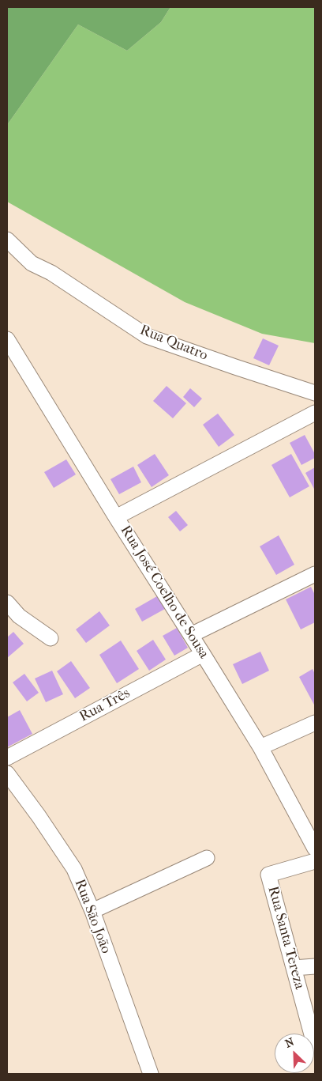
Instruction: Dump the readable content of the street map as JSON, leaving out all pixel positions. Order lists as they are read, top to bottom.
{
  "streets": {
    "street": [
      "Rua Quatro",
      "Rua José Coelho de Sousa",
      "Rua Três",
      "Rua São João",
      "Rua Santa Tereza"
    ]
  },
  "crossings": [
    ["Rua José Coelho de Sousa", "Rua Três"]
  ],
  "north": "top left"
}
